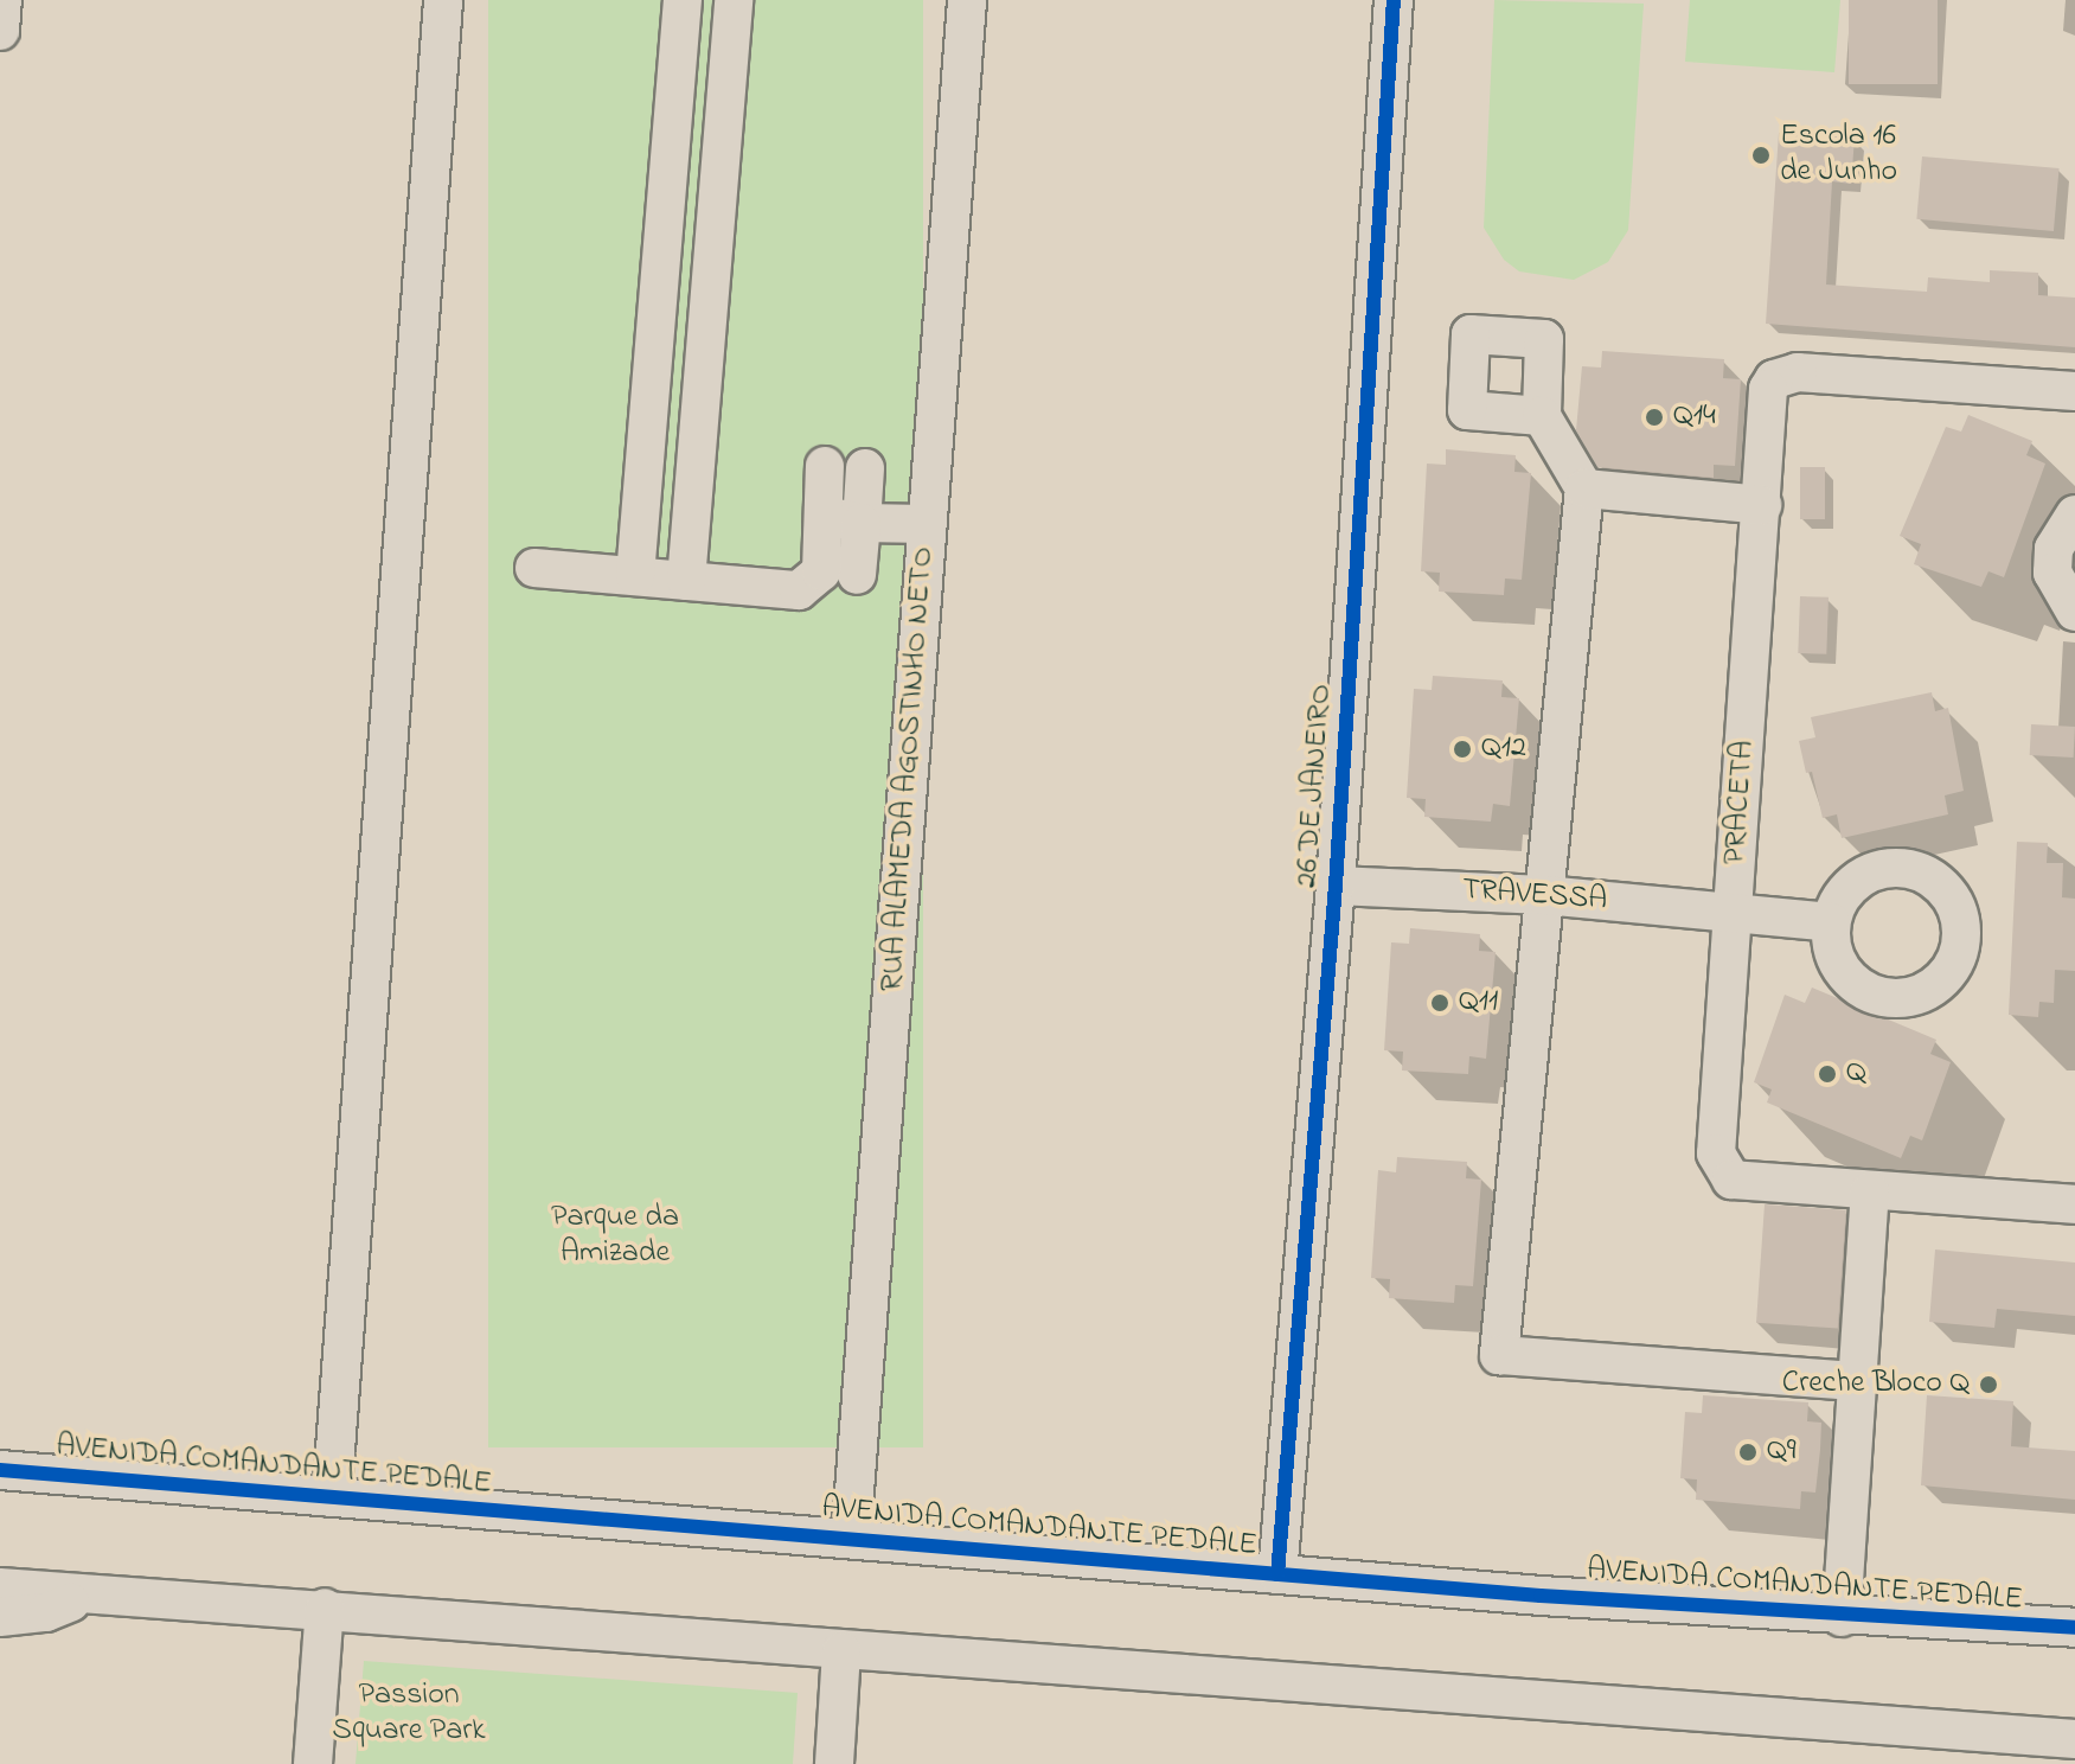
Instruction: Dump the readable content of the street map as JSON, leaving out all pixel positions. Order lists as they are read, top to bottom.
{
  "streets": {
    "street": [
      "RUA ALAMEDA AGOSTINHO NETO",
      "26 DE JANEIRO",
      "PRACETA",
      "TRAVESSA",
      "AVENIDA COMANDANTE PEDALE"
    ]
  },
  "crossings": [
    ["RUA ALAMEDA AGOSTINHO NETO", "AVENIDA COMANDANTE PEDALE"],
    ["26 DE JANEIRO", "TRAVESSA"],
    ["26 DE JANEIRO", "AVENIDA COMANDANTE PEDALE"],
    ["PRACETA", "TRAVESSA"]
  ],
  "parks": ["Parque da Amizade", "Passion Square Park"],
  "places": [
    "Escola 16 de Junho",
    "Q14",
    "Q12",
    "Q11",
    "Q",
    "Creche Bloco Q",
    "Q9"
  ]
}
